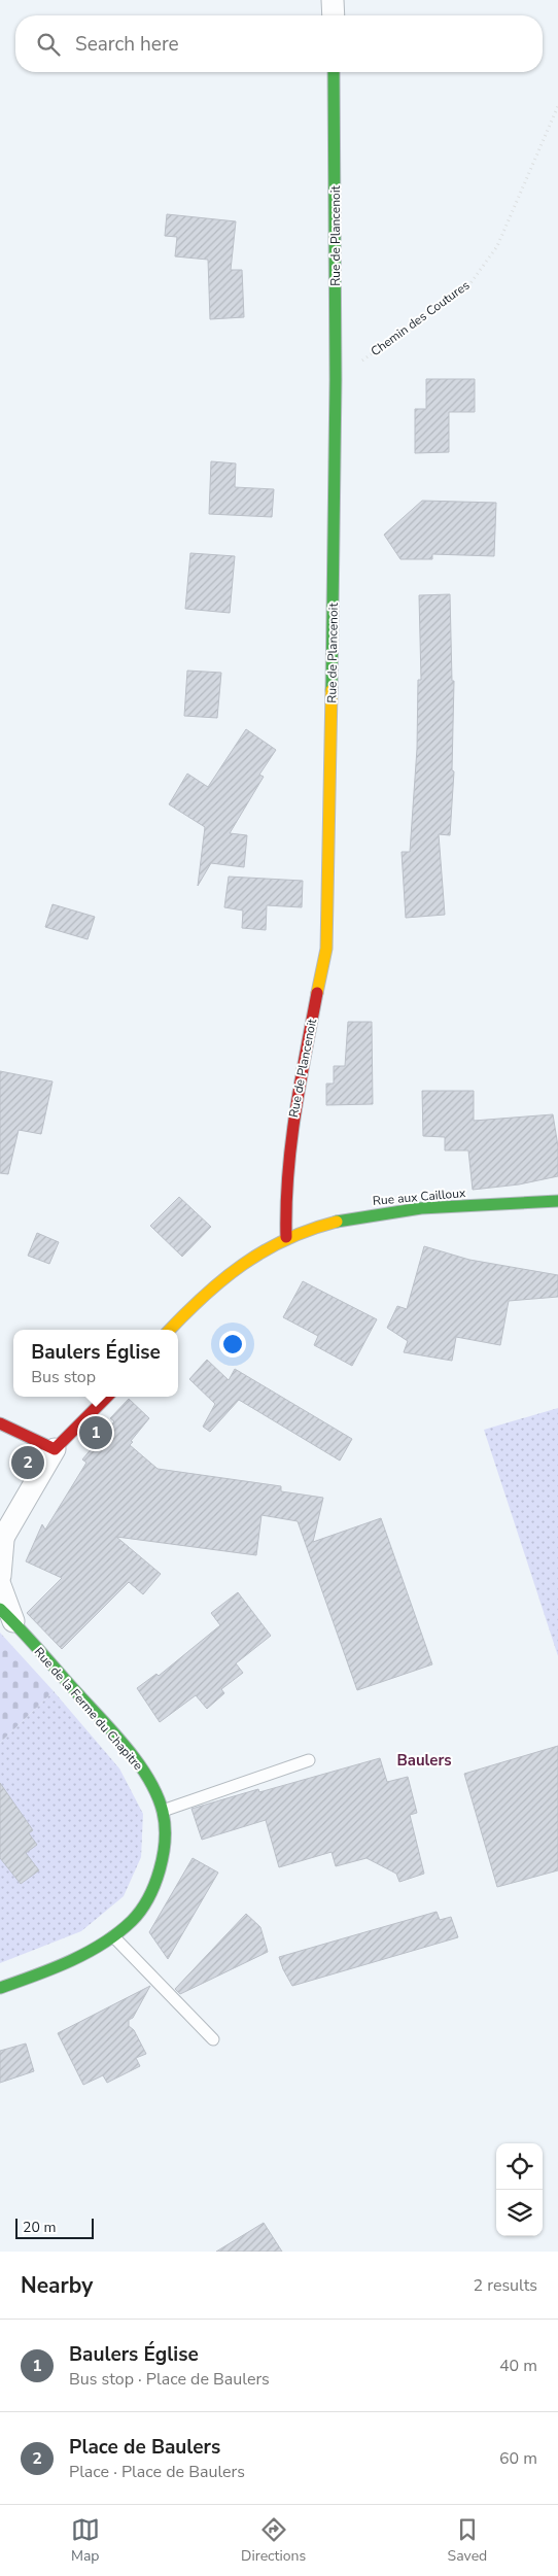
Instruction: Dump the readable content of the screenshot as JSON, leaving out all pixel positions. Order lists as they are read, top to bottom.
{
  "streets": {
    "street": ["Rue de Plancenoit", "Rue aux Cailloux", "Rue de la Ferme du Chapitre"],
    "path": ["Chemin des Coutures"]
  },
  "crossings": [
    ["Rue de Plancenoit", "Chemin des Coutures"],
    ["Rue de Plancenoit", "Rue aux Cailloux"]
  ],
  "districts": ["Baulers"],
  "scale_bar": "20 m",
  "page": {
    "search": "Search here",
    "popup": ["Baulers Église", "Bus stop"],
    "pins": ["1", "2"],
    "scale": "20 m",
    "heading": ["Nearby", "2 results"],
    "list": [
      {
        "mark": "1",
        "name": "Baulers Église",
        "note": "Bus stop · Place de Baulers",
        "value": "40 m"
      },
      {
        "mark": "2",
        "name": "Place de Baulers",
        "note": "Place · Place de Baulers",
        "value": "60 m"
      }
    ],
    "nav": ["Map", "Directions", "Saved"]
  }
}
